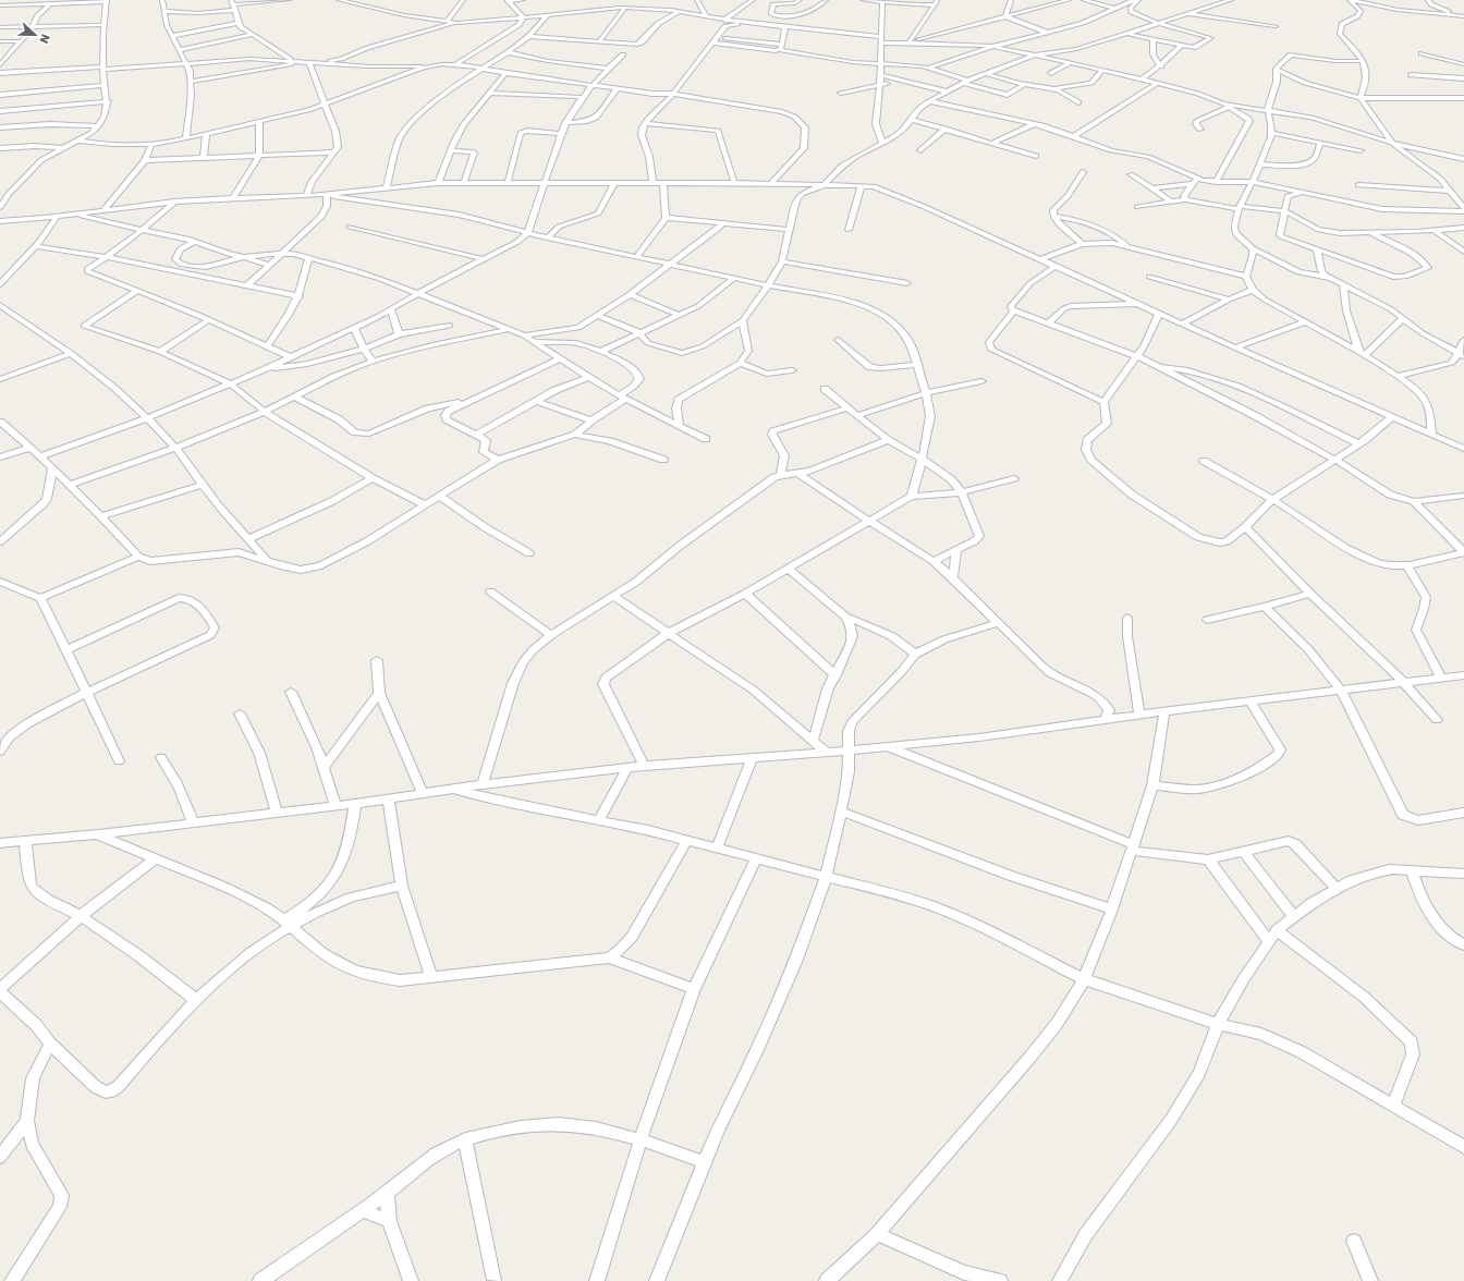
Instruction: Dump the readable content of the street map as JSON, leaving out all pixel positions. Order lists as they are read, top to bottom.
{
  "north": "right"
}
